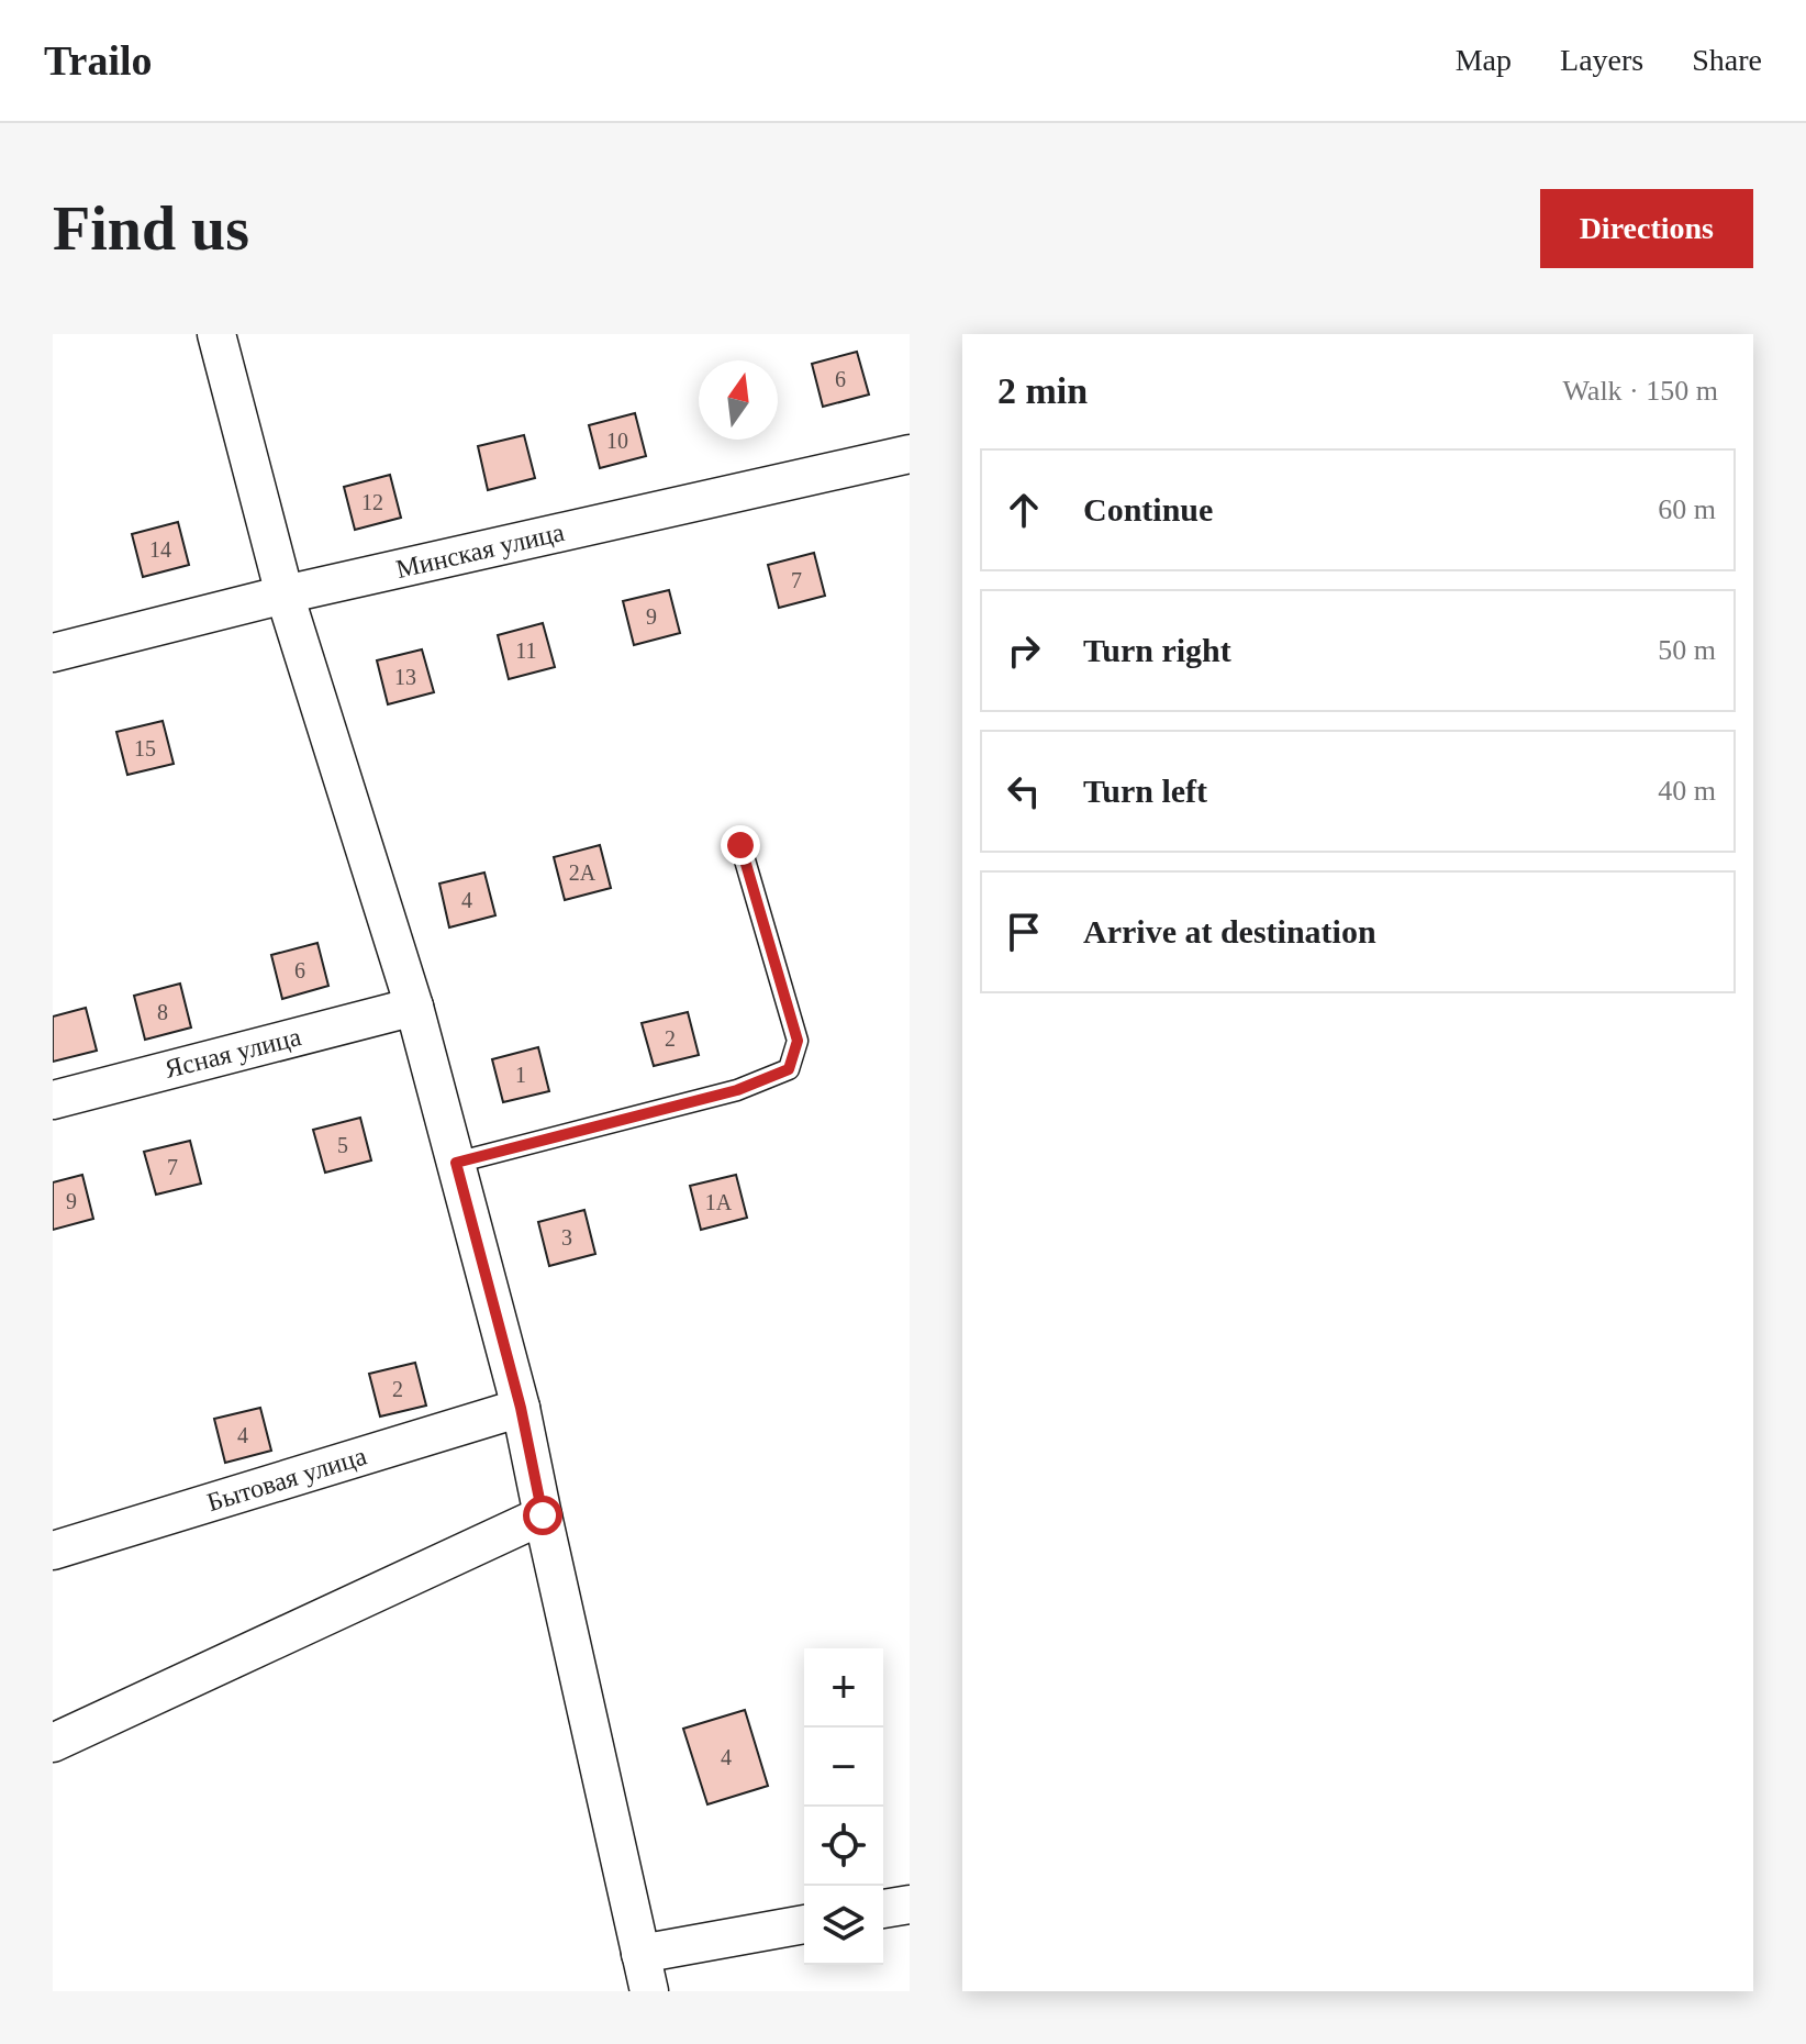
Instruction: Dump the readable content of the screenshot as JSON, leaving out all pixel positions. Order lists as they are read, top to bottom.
{
  "streets": {
    "street": ["Минская улица", "Ясная улица", "Бытовая улица"]
  },
  "house_numbers": [
    "6",
    "10",
    "12",
    "14",
    "7",
    "9",
    "11",
    "13",
    "15",
    "2А",
    "4",
    "6",
    "8",
    "2",
    "1",
    "5",
    "7",
    "9",
    "1А",
    "3",
    "2",
    "4",
    "4"
  ],
  "north": "top",
  "page": {
    "header": "Trailo",
    "nav": ["Map", "Layers", "Share"],
    "buttons": "Directions",
    "title": "Find us",
    "heading": ["2 min", "Walk · 150 m"],
    "list": [
      ["Continue", "60 m"],
      ["Turn right", "50 m"],
      ["Turn left", "40 m"],
      "Arrive at destination"
    ],
    "map_buttons": ["+", "−"]
  }
}
